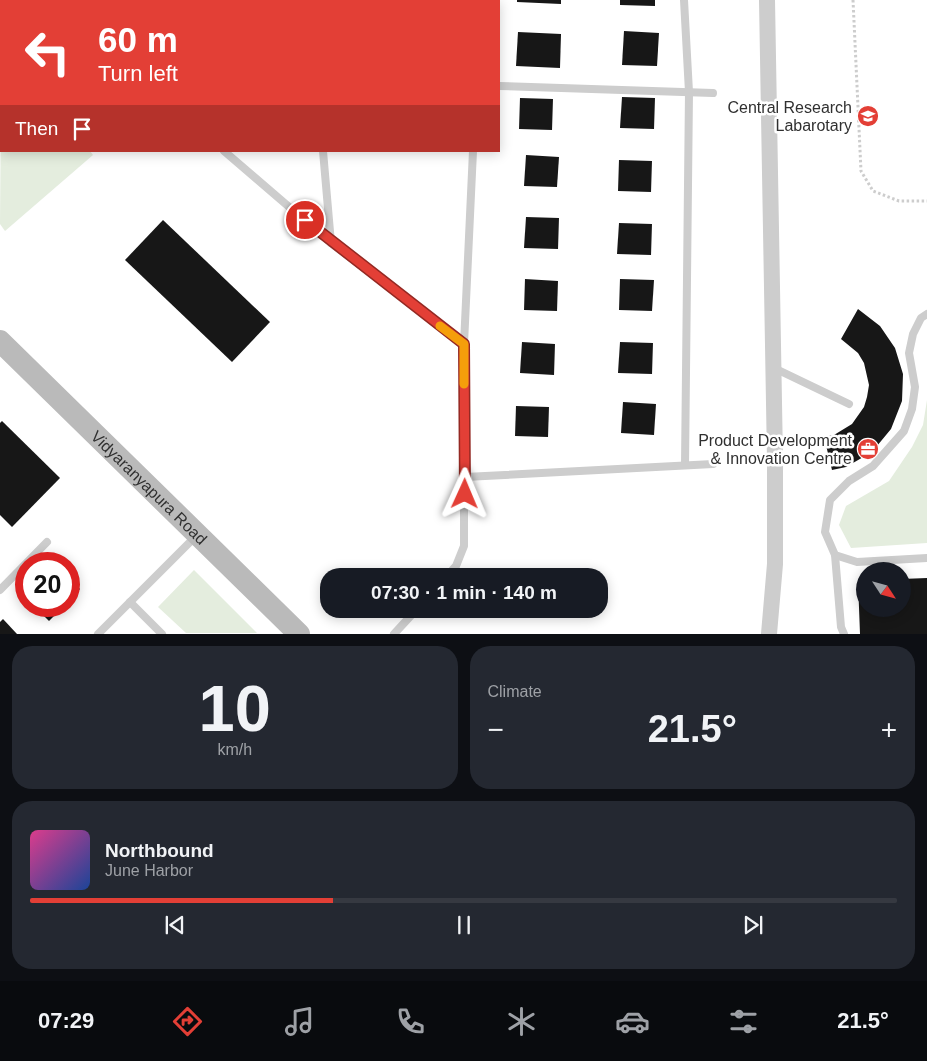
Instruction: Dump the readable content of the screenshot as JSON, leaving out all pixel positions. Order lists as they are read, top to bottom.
{
  "streets": {
    "main road": ["Vidyaranyapura Road"]
  },
  "places": {
    "school or university": ["Central Research Labarotary"],
    "office": ["Product Development & Innovation Centre"]
  },
  "north": "bottom right",
  "page": {
    "turn": ["60 m", "Turn left"],
    "then": "Then",
    "limit": "20",
    "trip": "07:30 · 1 min · 140 m",
    "tile": [
      ["10", "km/h"],
      "Climate"
    ],
    "heat": ["−", "21.5°", "+"],
    "song": ["Northbound", "June Harbor"],
    "tabs": ["07:29", "21.5°"]
  }
}
